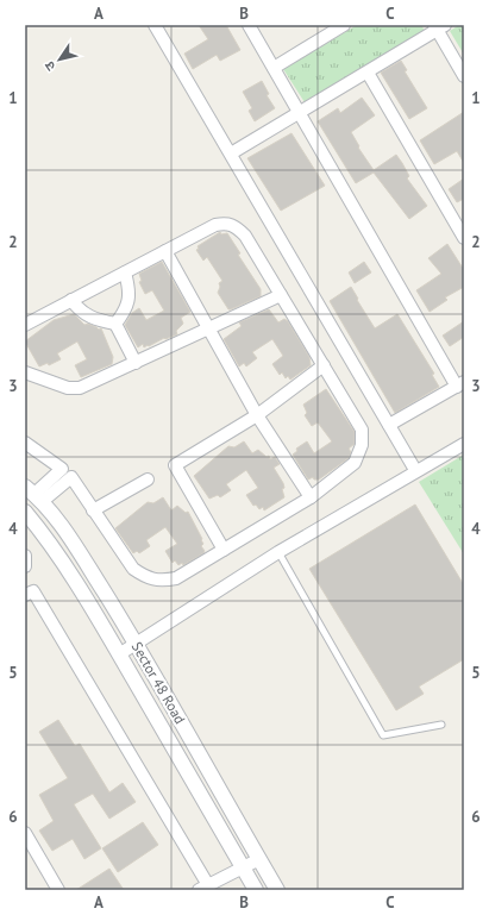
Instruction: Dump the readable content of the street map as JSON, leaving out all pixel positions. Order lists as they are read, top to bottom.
{
  "streets": {
    "street": ["Sector 48 Road"]
  },
  "north": "bottom left",
  "grid": {
    "columns": ["A", "B", "C"],
    "rows": [
      "1",
      "2",
      "3",
      "4",
      "5",
      "6"
    ]
  }
}
